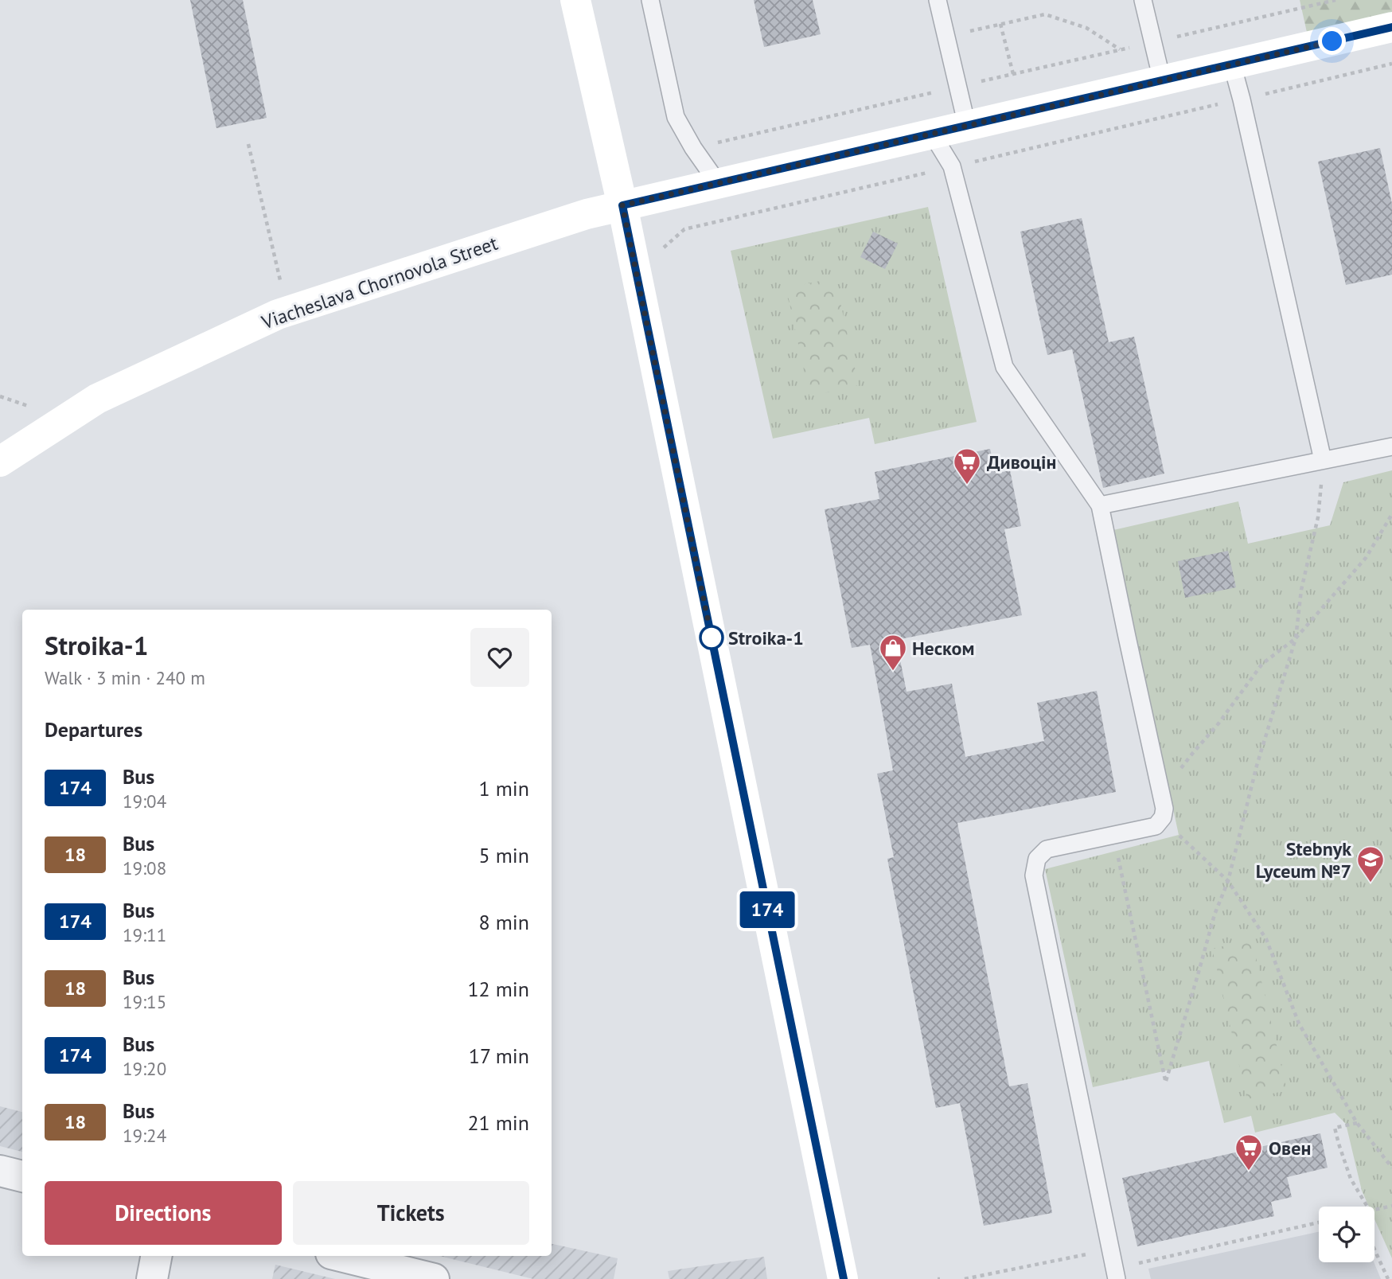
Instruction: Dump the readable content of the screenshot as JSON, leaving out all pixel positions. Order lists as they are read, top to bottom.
{
  "streets": {
    "street": ["Viacheslava Chornovola Street"]
  },
  "places": {
    "supermarket": ["Дивоцін", "Овен"],
    "other": ["Stroika-1"],
    "shop": ["Неском"],
    "school or university": ["Stebnyk Lyceum №7"]
  },
  "lines": ["bus line 174"],
  "page": {
    "on_map": "174",
    "heading": [
      ["Stroika-1", "Walk · 3 min · 240 m"],
      "Departures"
    ],
    "list": [
      {
        "mark": "174",
        "name": "Bus",
        "note": "19:04",
        "value": "1 min"
      },
      {
        "mark": "18",
        "name": "Bus",
        "note": "19:08",
        "value": "5 min"
      },
      {
        "mark": "174",
        "name": "Bus",
        "note": "19:11",
        "value": "8 min"
      },
      {
        "mark": "18",
        "name": "Bus",
        "note": "19:15",
        "value": "12 min"
      },
      {
        "mark": "174",
        "name": "Bus",
        "note": "19:20",
        "value": "17 min"
      },
      {
        "mark": "18",
        "name": "Bus",
        "note": "19:24",
        "value": "21 min"
      }
    ],
    "buttons": ["Directions", "Tickets"]
  }
}
